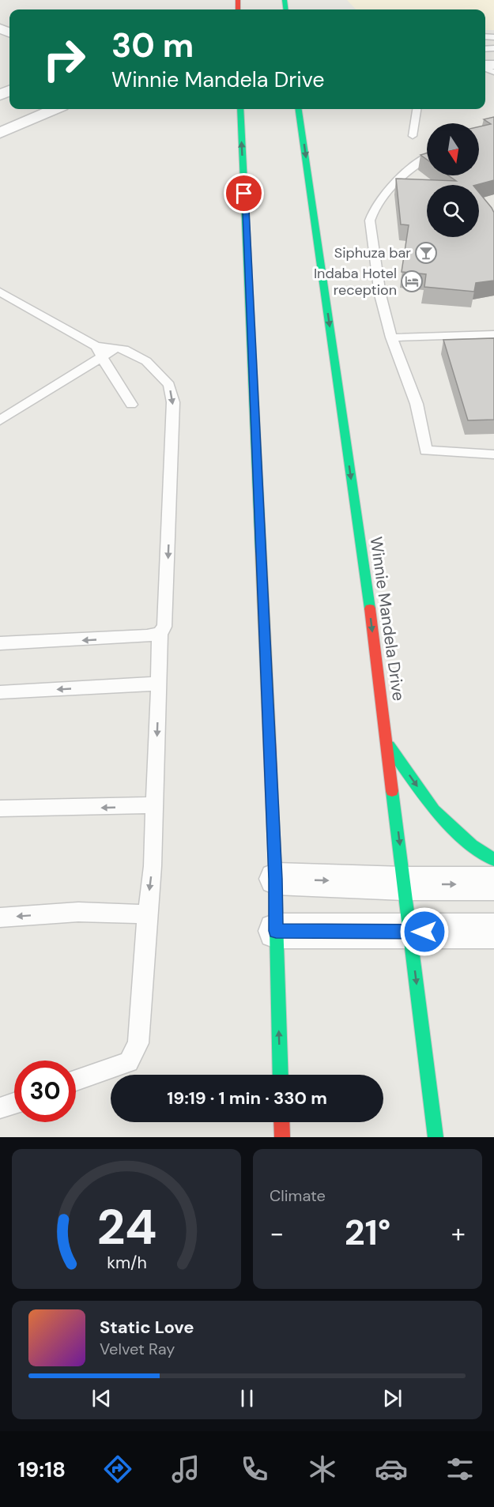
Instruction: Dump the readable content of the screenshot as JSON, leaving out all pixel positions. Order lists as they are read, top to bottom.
{
  "streets": {
    "main road": ["Winnie Mandela Drive"]
  },
  "places": {
    "bar": ["Siphuza bar"],
    "hotel": ["Indaba Hotel reception"]
  },
  "north": "bottom",
  "page": {
    "turn": ["30 m", "Winnie Mandela Drive"],
    "limit": "30",
    "trip": "19:19 · 1 min · 330 m",
    "tile": "Climate",
    "heat": ["−", "21°", "+"],
    "song": ["Static Love", "Velvet Ray"],
    "tabs": "19:18",
    "gauge": ["24", "km/h"]
  }
}
